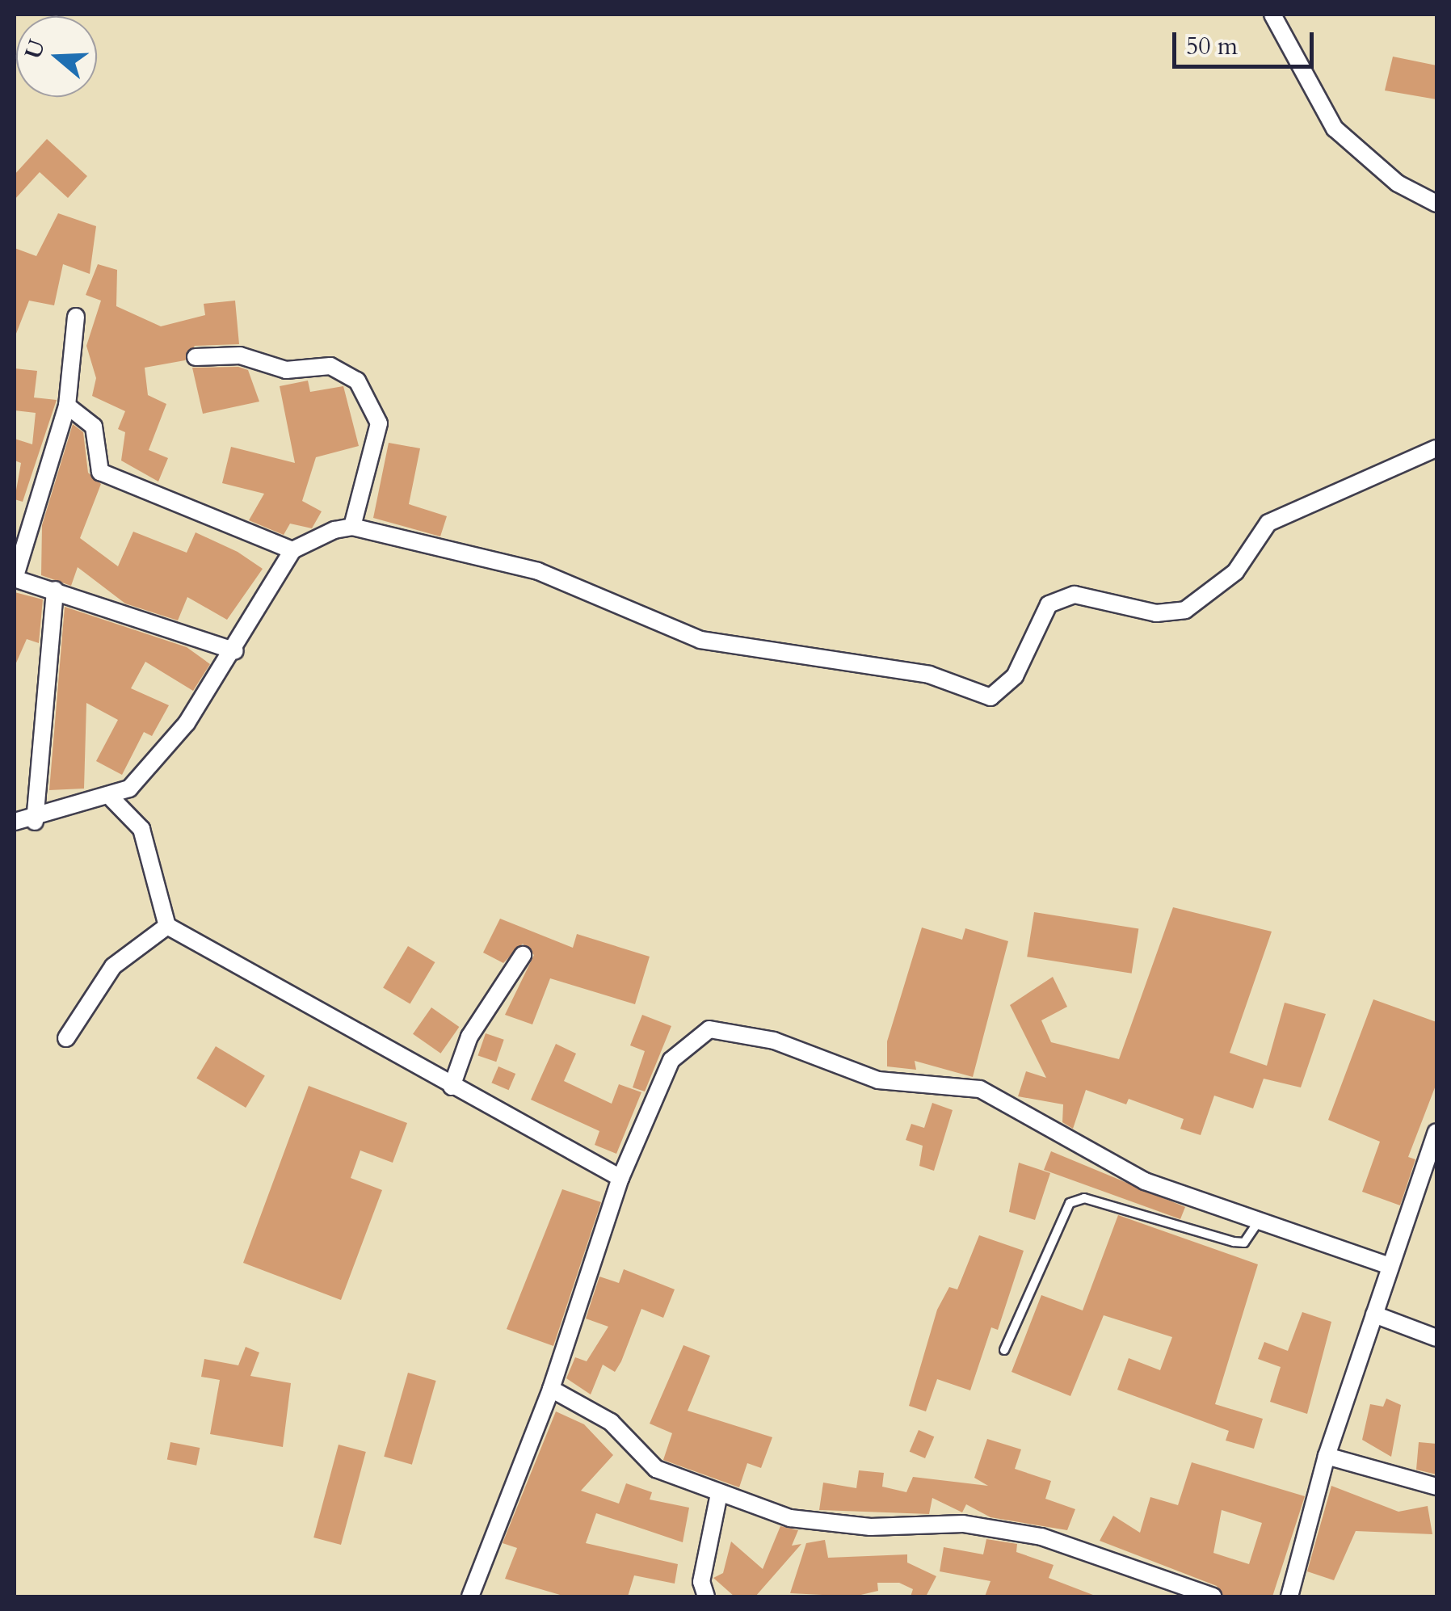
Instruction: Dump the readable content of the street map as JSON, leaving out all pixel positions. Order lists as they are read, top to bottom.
{
  "scale_bar": "50 m",
  "north": "left"
}
